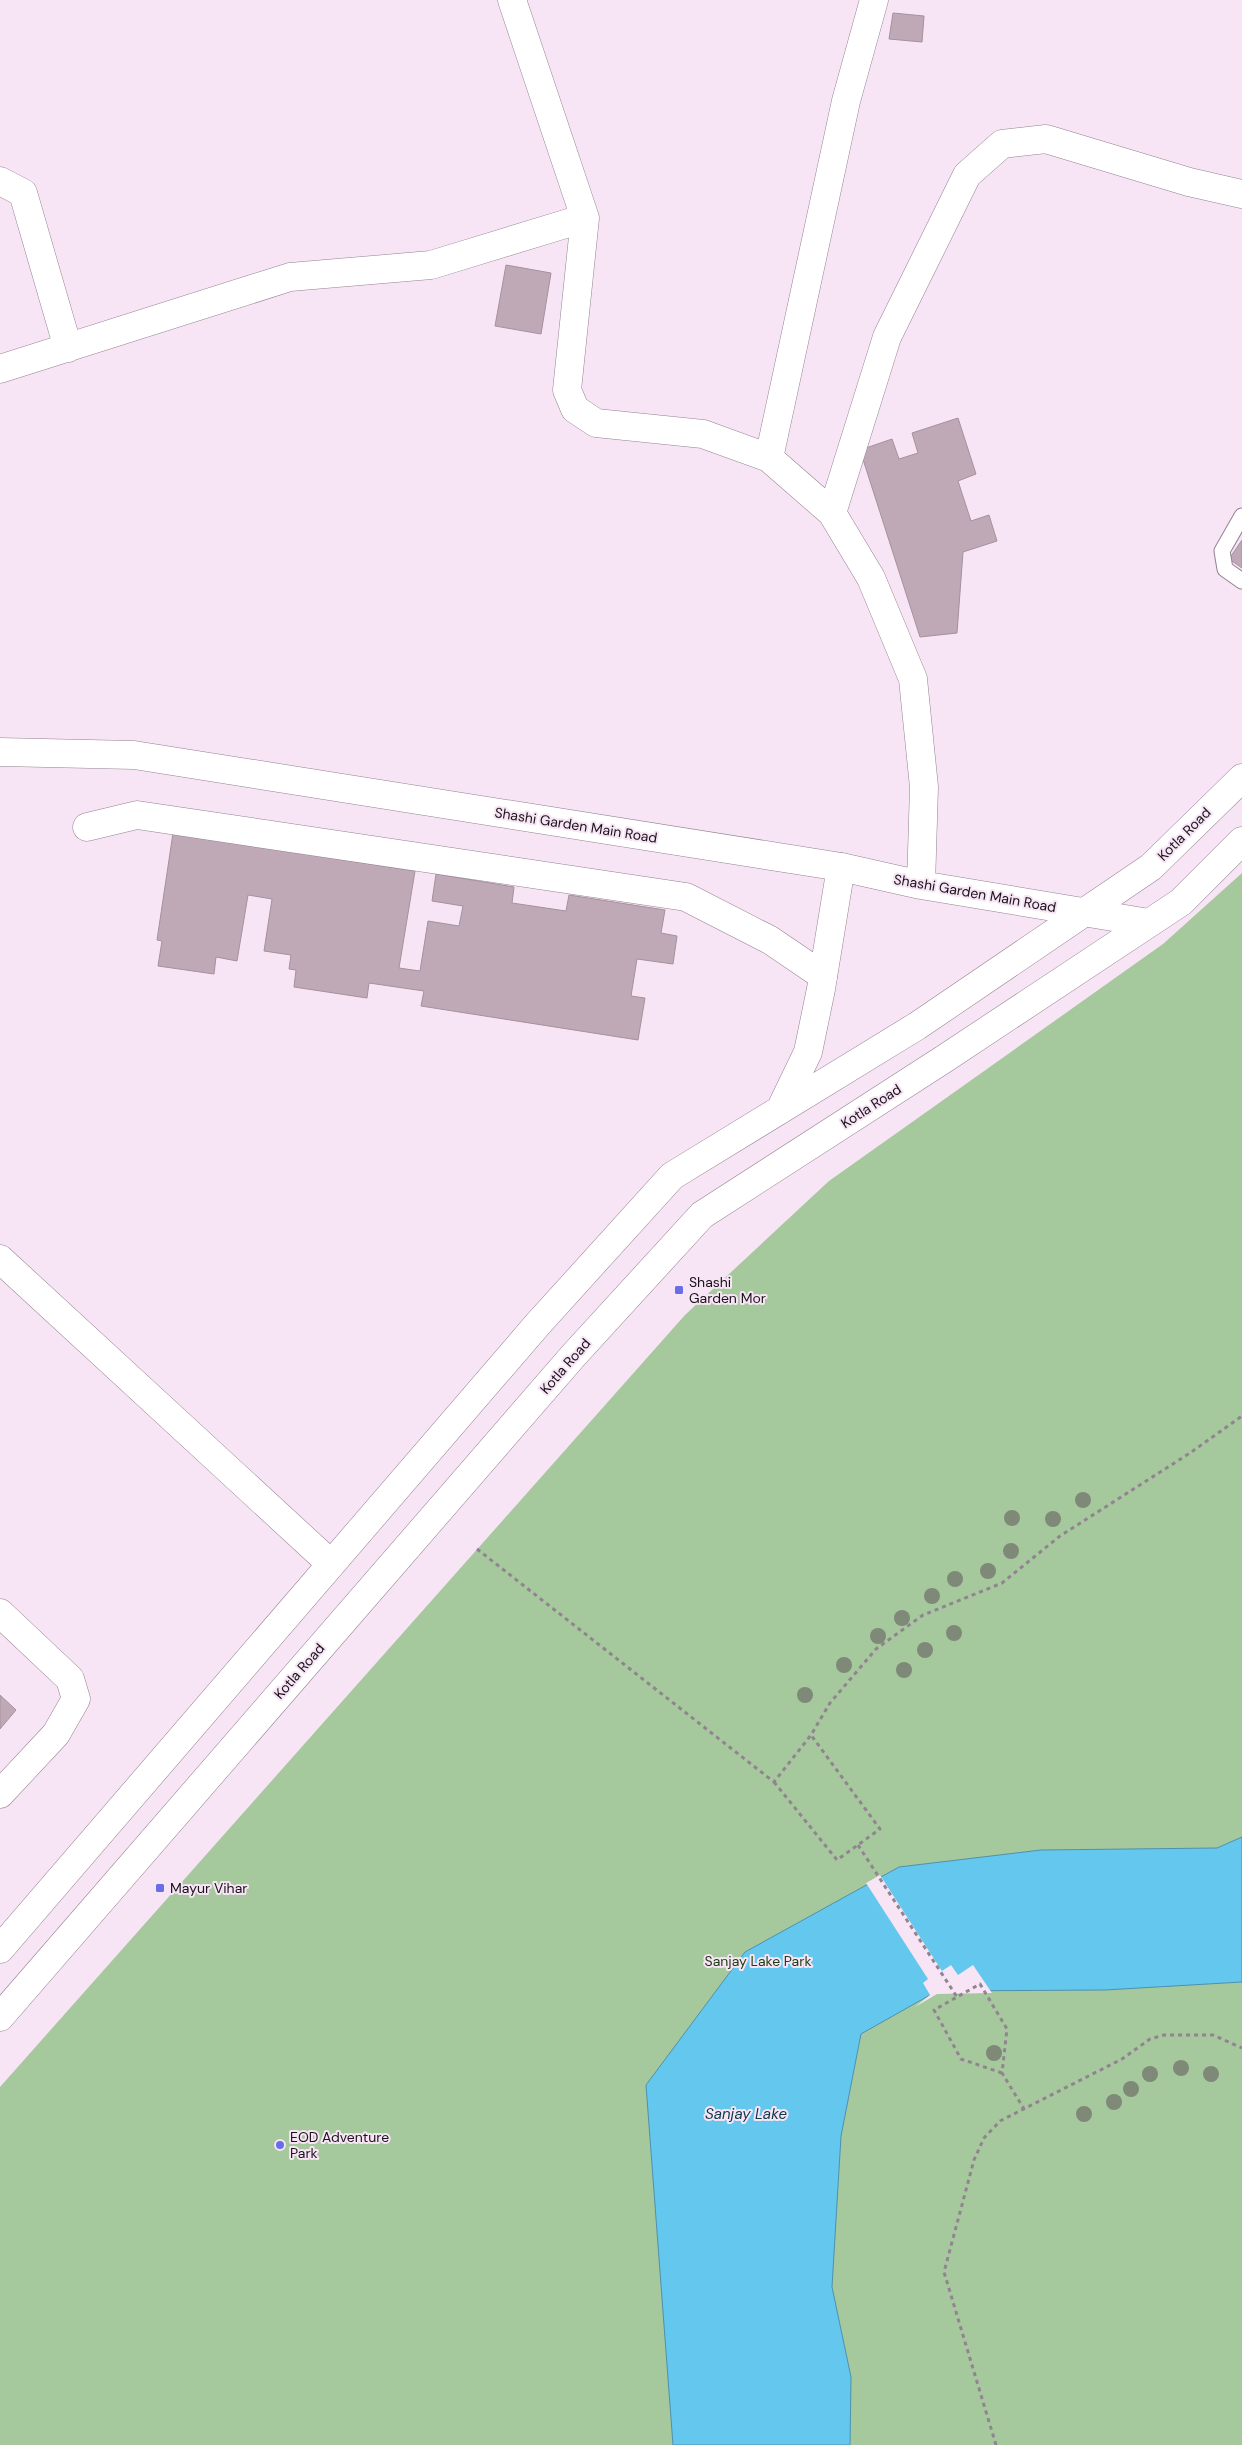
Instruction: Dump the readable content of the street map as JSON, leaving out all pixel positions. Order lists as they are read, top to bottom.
{
  "streets": {
    "street": ["Shashi Garden Main Road", "Kotla Road"]
  },
  "crossings": [
    ["Shashi Garden Main Road", "Kotla Road"]
  ],
  "water": ["Sanjay Lake"],
  "parks": ["Sanjay Lake Park"],
  "places": {
    "transit": ["Shashi Garden Mor", "Mayur Vihar"],
    "other": ["EOD Adventure Park"]
  }
}
